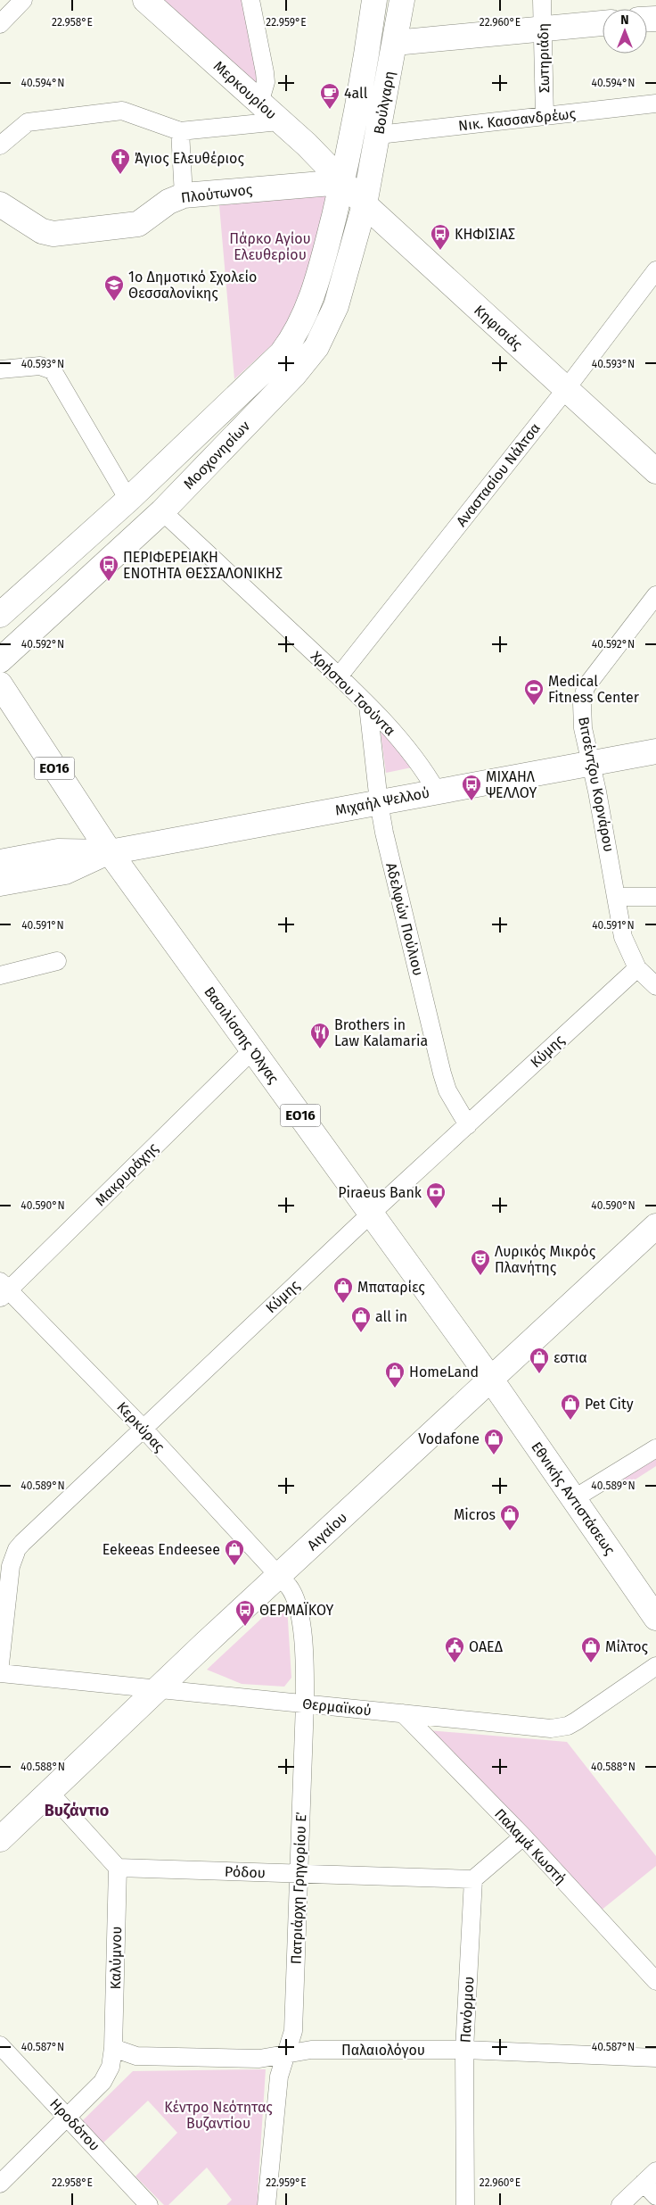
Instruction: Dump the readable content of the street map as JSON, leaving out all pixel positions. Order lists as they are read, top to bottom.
{
  "streets": {
    "main road": [
      "Μερκουρίου",
      "Βούλγαρη",
      "Πλούτωνος",
      "Κηφισιάς",
      "Μοσχονησίων",
      "ΕΟ16",
      "Μιχαήλ Ψελλού",
      "Βασιλίσσης Όλγας",
      "Εθνικής Αντιστάσεως",
      "Αιγαίου"
    ],
    "street": [
      "Σωτηριάδη",
      "Νικ. Κασσανδρέως",
      "Αναστασίου Νάλτσα",
      "Χρήστου Τσούντα",
      "Βιτσέντζου Κορνάρου",
      "Αδελφών Πούλιου",
      "Κύμης",
      "Μακρυράχης",
      "Κερκύρας",
      "Θερμαϊκού",
      "Παλαμά Κωστή",
      "Ρόδου",
      "Πατριάρχη Γρηγορίου Ε΄",
      "Καλύμνου",
      "Πανόρμου",
      "Παλαιολόγου",
      "Ηροδότου"
    ]
  },
  "crossings": [
    ["Σωτηριάδη", "Νικ. Κασσανδρέως"],
    ["Μερκουρίου", "Βούλγαρη"],
    ["Μερκουρίου", "Πλούτωνος"],
    ["Μερκουρίου", "Κηφισιάς"],
    ["Μερκουρίου", "Μοσχονησίων"],
    ["Βούλγαρη", "Νικ. Κασσανδρέως"],
    ["Βούλγαρη", "Πλούτωνος"],
    ["Βούλγαρη", "Κηφισιάς"],
    ["Βούλγαρη", "Μοσχονησίων"],
    ["Πλούτωνος", "Κηφισιάς"],
    ["Πλούτωνος", "Μοσχονησίων"],
    ["Κηφισιάς", "Μοσχονησίων"],
    ["Κηφισιάς", "Αναστασίου Νάλτσα"],
    ["Μοσχονησίων", "Χρήστου Τσούντα"],
    ["Αναστασίου Νάλτσα", "Χρήστου Τσούντα"],
    ["Χρήστου Τσούντα", "Μιχαήλ Ψελλού"],
    ["Χρήστου Τσούντα", "Αδελφών Πούλιου"],
    ["Βιτσέντζου Κορνάρου", "Μιχαήλ Ψελλού"],
    ["Βιτσέντζου Κορνάρου", "Κύμης"],
    ["Μιχαήλ Ψελλού", "Αδελφών Πούλιου"],
    ["Μιχαήλ Ψελλού", "Βασιλίσσης Όλγας"],
    ["Αδελφών Πούλιου", "Κύμης"],
    ["Βασιλίσσης Όλγας", "Κύμης"],
    ["Βασιλίσσης Όλγας", "Μακρυράχης"],
    ["Βασιλίσσης Όλγας", "Εθνικής Αντιστάσεως"],
    ["Βασιλίσσης Όλγας", "Αιγαίου"],
    ["Κύμης", "Κερκύρας"],
    ["Μακρυράχης", "Κερκύρας"],
    ["Κερκύρας", "Αιγαίου"],
    ["Κερκύρας", "Πατριάρχη Γρηγορίου Ε΄"],
    ["Εθνικής Αντιστάσεως", "Αιγαίου"],
    ["Αιγαίου", "Θερμαϊκού"],
    ["Αιγαίου", "Πατριάρχη Γρηγορίου Ε΄"],
    ["Θερμαϊκού", "Παλαμά Κωστή"],
    ["Θερμαϊκού", "Πατριάρχη Γρηγορίου Ε΄"],
    ["Ρόδου", "Πατριάρχη Γρηγορίου Ε΄"],
    ["Ρόδου", "Καλύμνου"],
    ["Ρόδου", "Πανόρμου"],
    ["Πατριάρχη Γρηγορίου Ε΄", "Παλαιολόγου"],
    ["Καλύμνου", "Παλαιολόγου"],
    ["Καλύμνου", "Ηροδότου"],
    ["Πανόρμου", "Παλαιολόγου"]
  ],
  "districts": ["Βυζάντιο"],
  "parks": ["Πάρκο Αγίου Ελευθερίου", "Κέντρο Νεότητας Βυζαντίου"],
  "places": {
    "cafe": ["4all"],
    "church": ["Άγιος Ελευθέριος"],
    "bus stop": [
      "ΚΗΦΙΣΙΑΣ",
      "ΠΕΡΙΦΕΡΕΙΑΚΗ ΕΝΟΤΗΤΑ ΘΕΣΣΑΛΟΝΙΚΗΣ",
      "ΜΙΧΑΗΛ ΨΕΛΛΟΥ",
      "ΘΕΡΜΑΪΚΟΥ"
    ],
    "school or university": ["1ο Δημοτικό Σχολείο Θεσσαλονίκης"],
    "sports": ["Medical Fitness Center"],
    "restaurant": ["Brothers in Law Kalamaria"],
    "bank": ["Piraeus Bank"],
    "theatre": ["Λυρικός Μικρός Πλανήτης"],
    "shop": [
      "Μπαταρίες",
      "all in",
      "εστια",
      "HomeLand",
      "Pet City",
      "Vodafone",
      "Micros",
      "Eekeeas Endeesee",
      "Μίλτος"
    ],
    "public building": ["ΟΑΕΔ"]
  },
  "north": "top",
  "coordinates": [
    "22.958°E",
    "22.959°E",
    "22.960°E",
    "40.594°N",
    "40.593°N",
    "40.592°N",
    "40.591°N",
    "40.590°N",
    "40.589°N",
    "40.588°N",
    "40.587°N"
  ]
}
